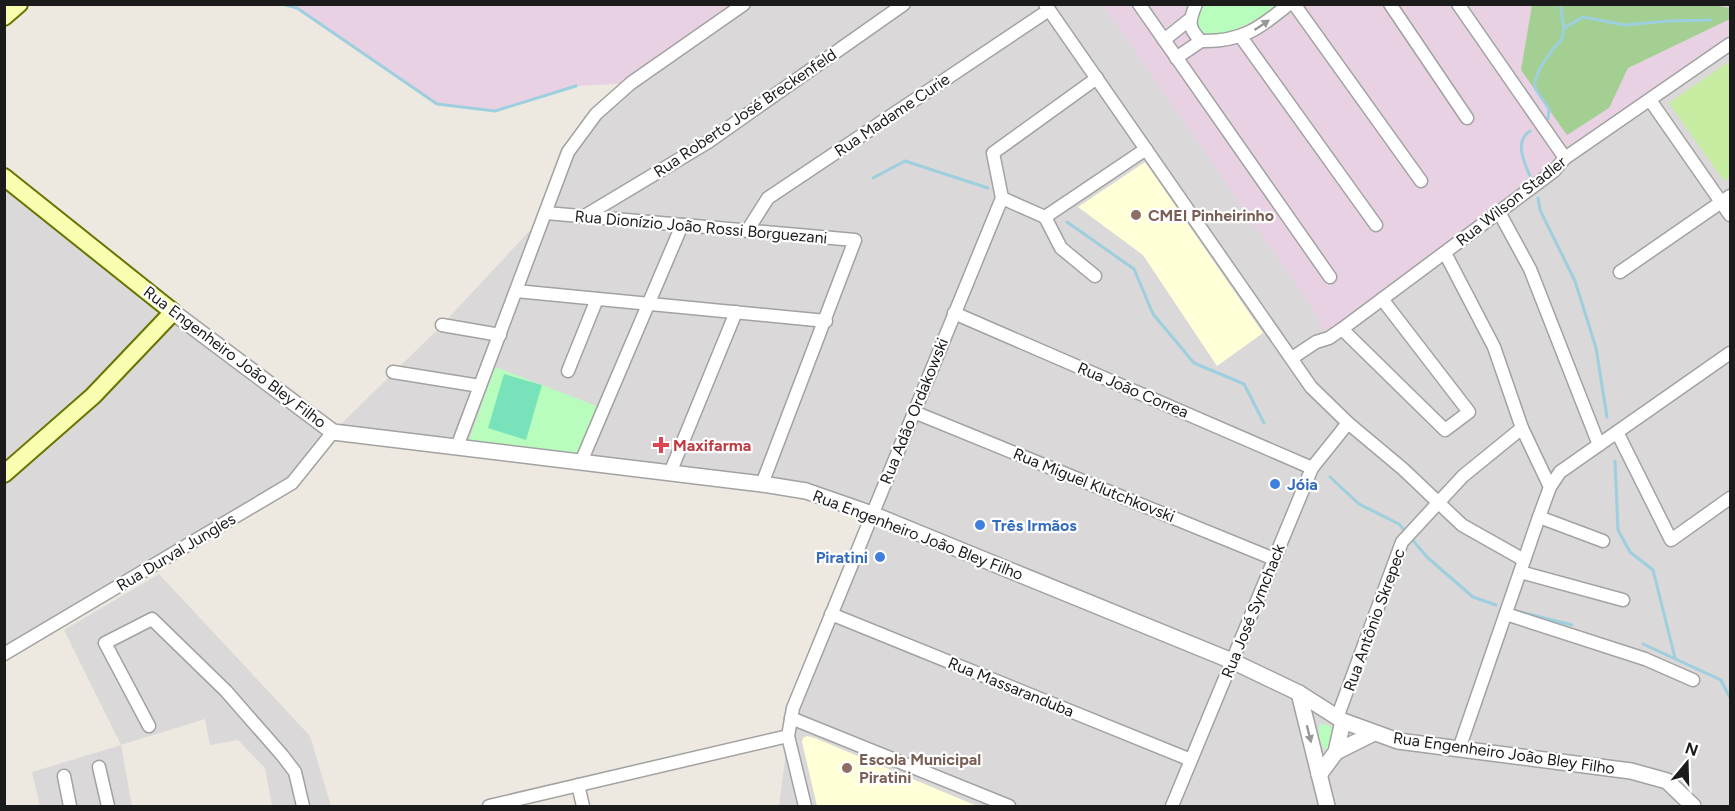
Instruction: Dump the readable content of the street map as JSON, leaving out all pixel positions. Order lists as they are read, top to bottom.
{
  "streets": {
    "main road": ["Rua Engenheiro João Bley Filho"],
    "street": [
      "Rua Roberto José Breckenfeld",
      "Rua Madame Curie",
      "Rua Wilson Stadler",
      "Rua Dionízio João Rossi Borguezani",
      "Rua João Correa",
      "Rua Adão Ordakowski",
      "Rua Miguel Klutchkovski",
      "Rua Durval Jungles",
      "Rua José Symchack",
      "Rua Antônio Skrepec",
      "Rua Massaranduba"
    ]
  },
  "crossings": [
    ["Rua Roberto José Breckenfeld", "Rua Dionízio João Rossi Borguezani"],
    ["Rua Madame Curie", "Rua Dionízio João Rossi Borguezani"],
    ["Rua Engenheiro João Bley Filho", "Rua Adão Ordakowski"],
    ["Rua Engenheiro João Bley Filho", "Rua Durval Jungles"],
    ["Rua Engenheiro João Bley Filho", "Rua José Symchack"],
    ["Rua Engenheiro João Bley Filho", "Rua Antônio Skrepec"],
    ["Rua João Correa", "Rua Adão Ordakowski"],
    ["Rua João Correa", "Rua José Symchack"],
    ["Rua Adão Ordakowski", "Rua Miguel Klutchkovski"],
    ["Rua Adão Ordakowski", "Rua Massaranduba"],
    ["Rua Miguel Klutchkovski", "Rua José Symchack"],
    ["Rua José Symchack", "Rua Massaranduba"]
  ],
  "places": {
    "other": [
      "CMEI Pinheirinho",
      "Jóia",
      "Três Irmãos",
      "Piratini",
      "Escola Municipal Piratini"
    ],
    "health": ["Maxifarma"]
  },
  "north": "top"
}
